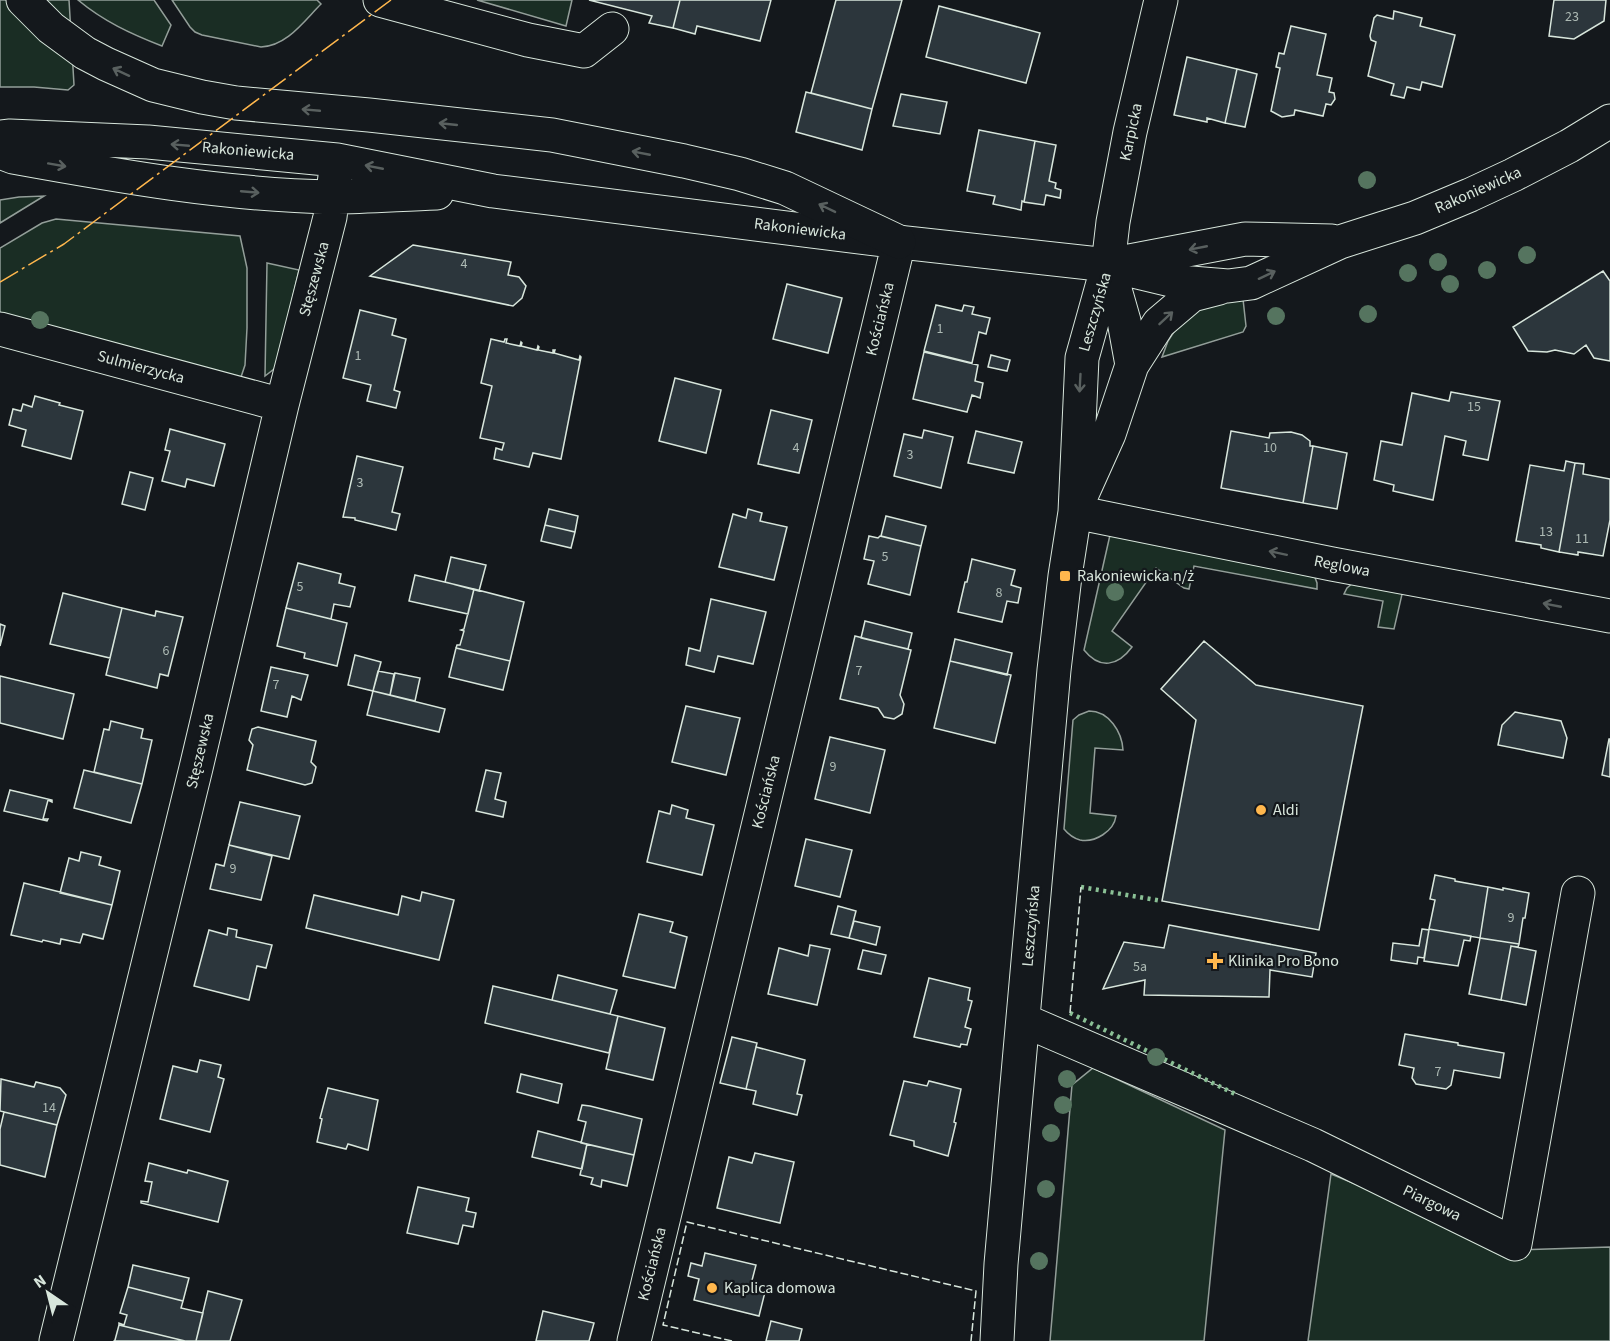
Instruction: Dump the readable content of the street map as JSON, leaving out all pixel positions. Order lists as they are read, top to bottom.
{
  "streets": {
    "street": [
      "Karpicka",
      "Rakoniewicka",
      "Stęszewska",
      "Leszczyńska",
      "Kościańska",
      "Sulmierzycka",
      "Reglowa",
      "Piargowa"
    ]
  },
  "crossings": [
    ["Karpicka", "Rakoniewicka"],
    ["Karpicka", "Leszczyńska"],
    ["Rakoniewicka", "Stęszewska"],
    ["Rakoniewicka", "Leszczyńska"],
    ["Rakoniewicka", "Kościańska"],
    ["Stęszewska", "Sulmierzycka"],
    ["Leszczyńska", "Reglowa"],
    ["Leszczyńska", "Piargowa"]
  ],
  "one_way": ["Reglowa"],
  "places": {
    "transit": ["Rakoniewicka n/ż"],
    "other": ["Aldi", "Kaplica domowa"],
    "health": ["Klinika Pro Bono"]
  },
  "house_numbers": [
    "23",
    "4",
    "1",
    "1",
    "15",
    "4",
    "10",
    "3",
    "3",
    "13",
    "11",
    "5",
    "5",
    "8",
    "6",
    "7",
    "7",
    "9",
    "9",
    "9",
    "5a",
    "7",
    "14"
  ],
  "north": "top left"
}
